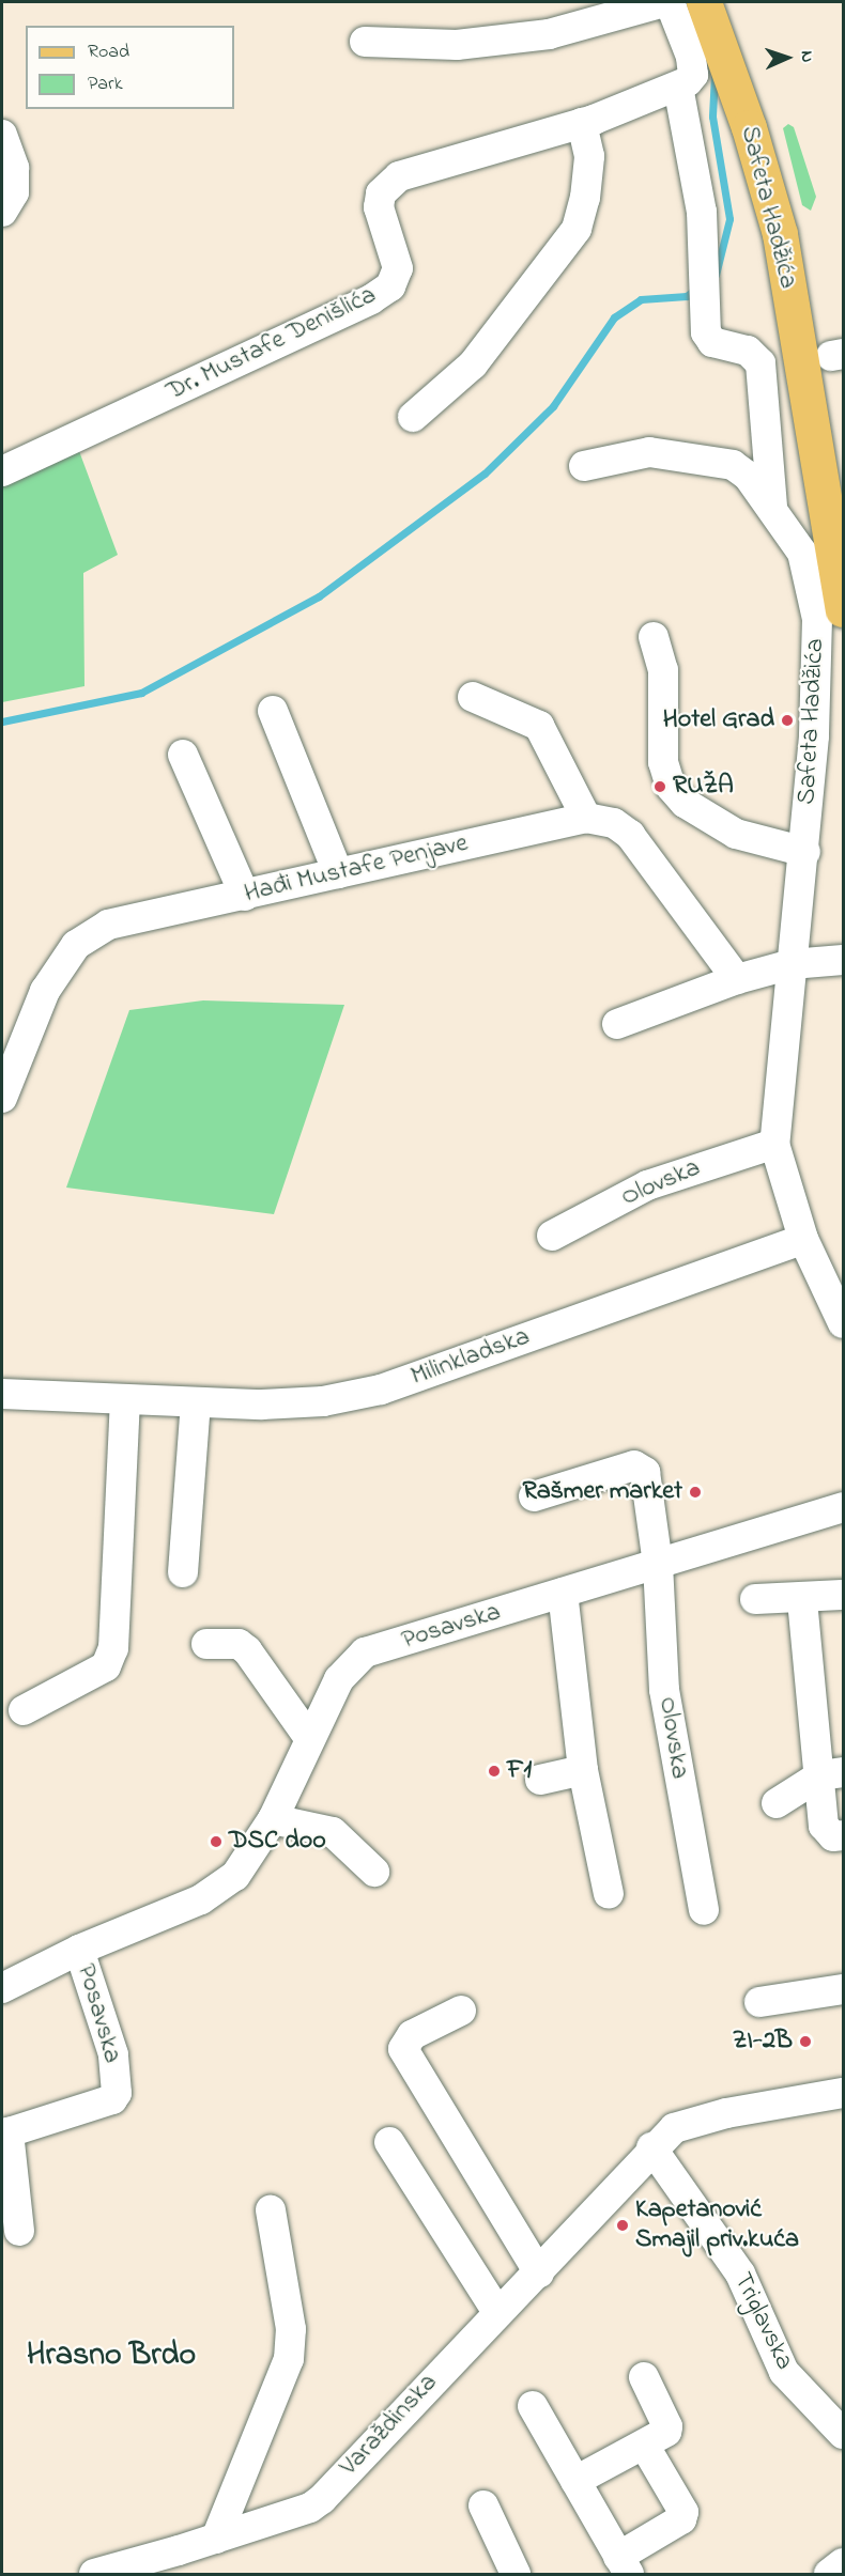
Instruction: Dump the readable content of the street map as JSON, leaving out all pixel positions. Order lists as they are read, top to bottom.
{
  "streets": {
    "main road": ["Safeta Hadžića"],
    "street": [
      "Dr. Mustafe Denišlića",
      "Hađi Mustafe Penjave",
      "Olovska",
      "Milinkladska",
      "Posavska",
      "Triglavska",
      "Varaždinska"
    ]
  },
  "crossings": [
    ["Olovska", "Posavska"],
    ["Triglavska", "Varaždinska"]
  ],
  "districts": ["Hrasno Brdo"],
  "places": [
    "Hotel Grad",
    "RUŽA",
    "Rašmer market",
    "F1",
    "DSC doo",
    "ZI-2B",
    "Kapetanović Smajil priv.kuća"
  ],
  "legend": ["Road", "Park"],
  "north": "right"
}
